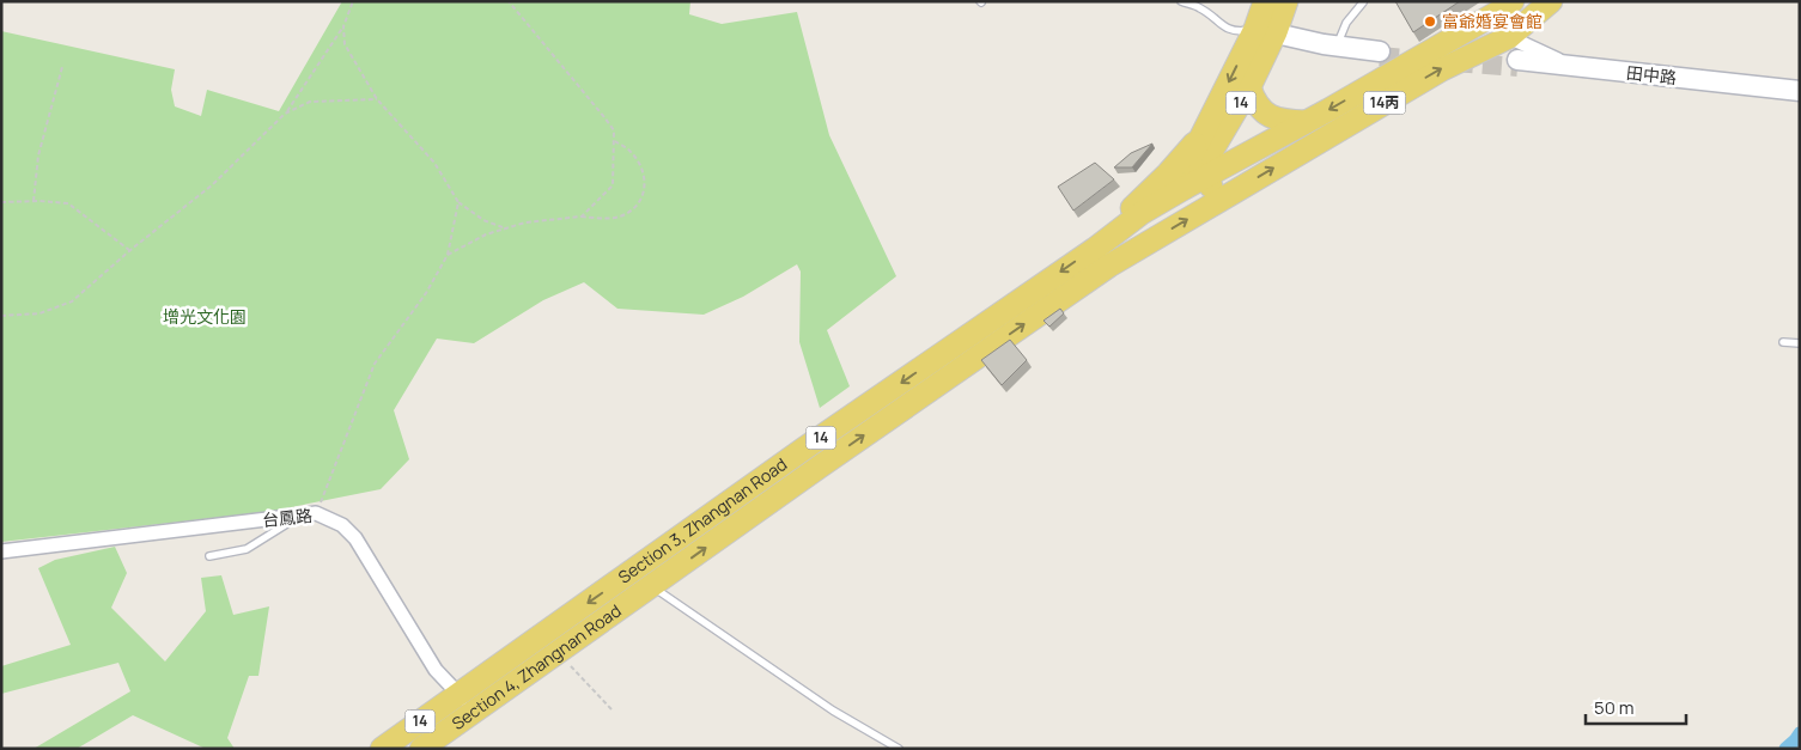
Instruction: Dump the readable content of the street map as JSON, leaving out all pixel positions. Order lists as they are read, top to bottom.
{
  "streets": {
    "main road": [
      "14",
      "14丙",
      "Section 3, Zhangnan Road",
      "Section 4, Zhangnan Road"
    ],
    "street": ["田中路", "台鳳路"]
  },
  "crossings": [
    ["田中路", "14丙"],
    ["14", "14丙"],
    ["14", "Section 3, Zhangnan Road"],
    ["14丙", "Section 3, Zhangnan Road"],
    ["台鳳路", "Section 3, Zhangnan Road"],
    ["台鳳路", "Section 4, Zhangnan Road"],
    ["Section 3, Zhangnan Road", "Section 4, Zhangnan Road"]
  ],
  "parks": ["增光文化園"],
  "places": ["富爺婚宴會館"],
  "scale_bar": "50 m"
}
